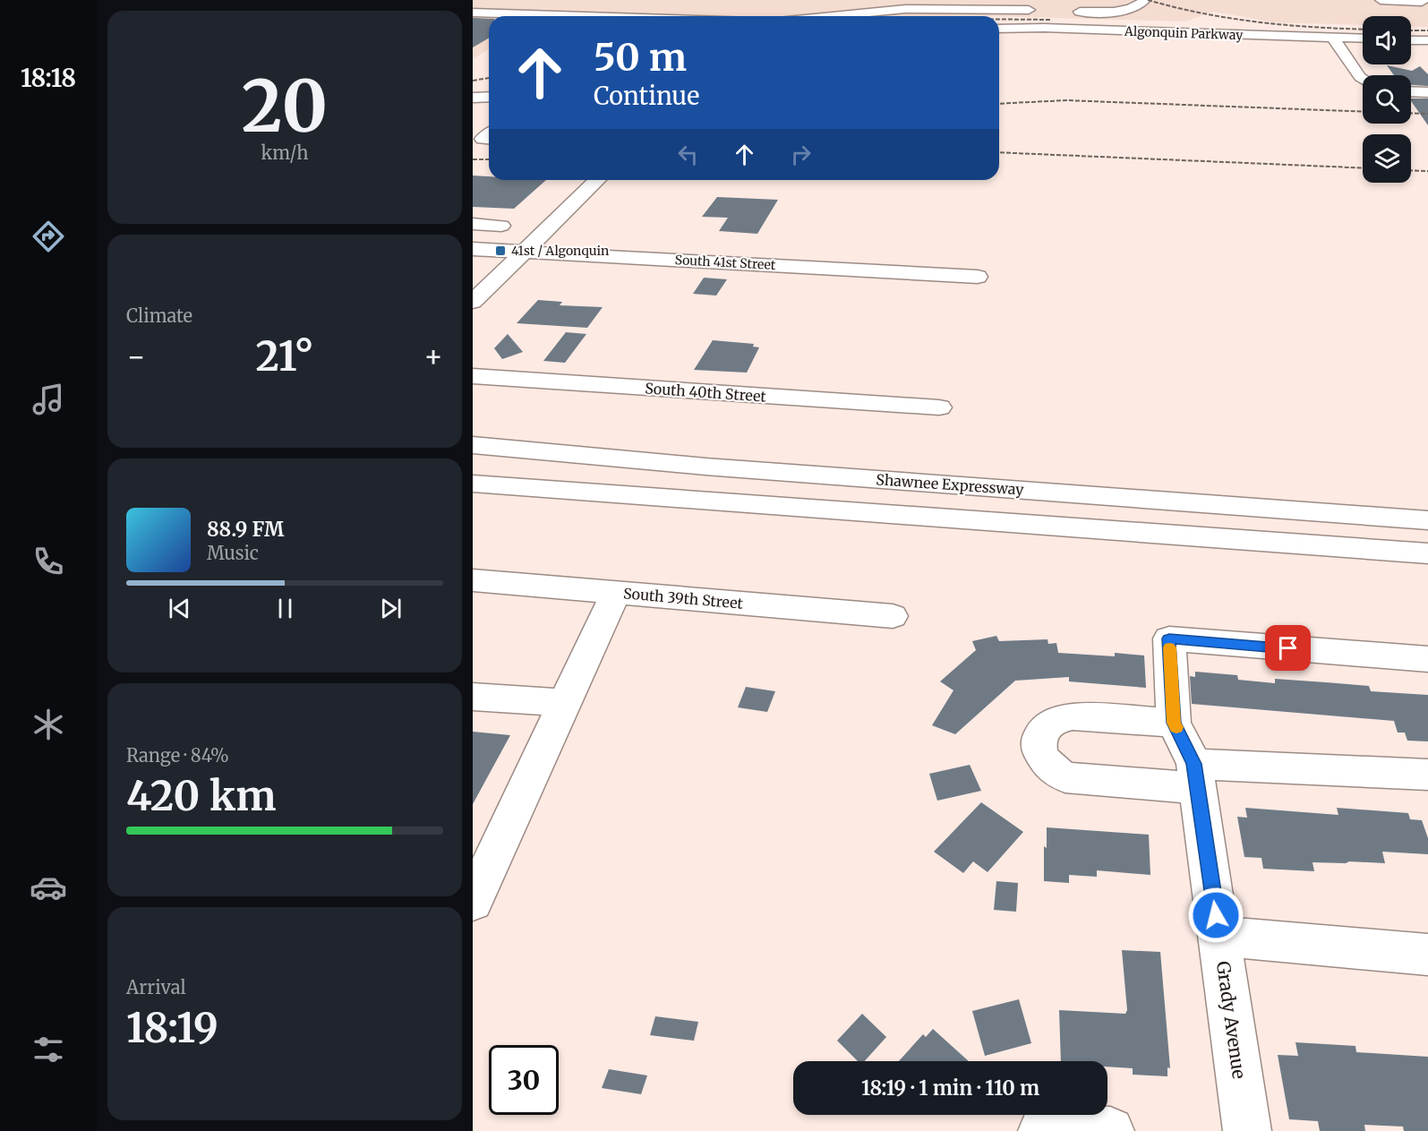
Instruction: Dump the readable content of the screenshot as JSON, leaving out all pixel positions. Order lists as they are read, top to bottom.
{
  "streets": {
    "main road": [
      "Algonquin Parkway",
      "South 41st Street",
      "South 40th Street",
      "Shawnee Expressway",
      "South 39th Street",
      "Grady Avenue"
    ]
  },
  "places": {
    "transit": ["41st / Algonquin"]
  },
  "page": {
    "tabs": "18:18",
    "tile": [
      ["20", "km/h"],
      "Climate",
      ["Range · 84%", "420 km"],
      ["Arrival", "18:19"]
    ],
    "turn": ["50 m", "Continue"],
    "heat": ["−", "21°", "+"],
    "song": ["88.9 FM", "Music"],
    "limit": "30",
    "trip": "18:19 · 1 min · 110 m"
  }
}
